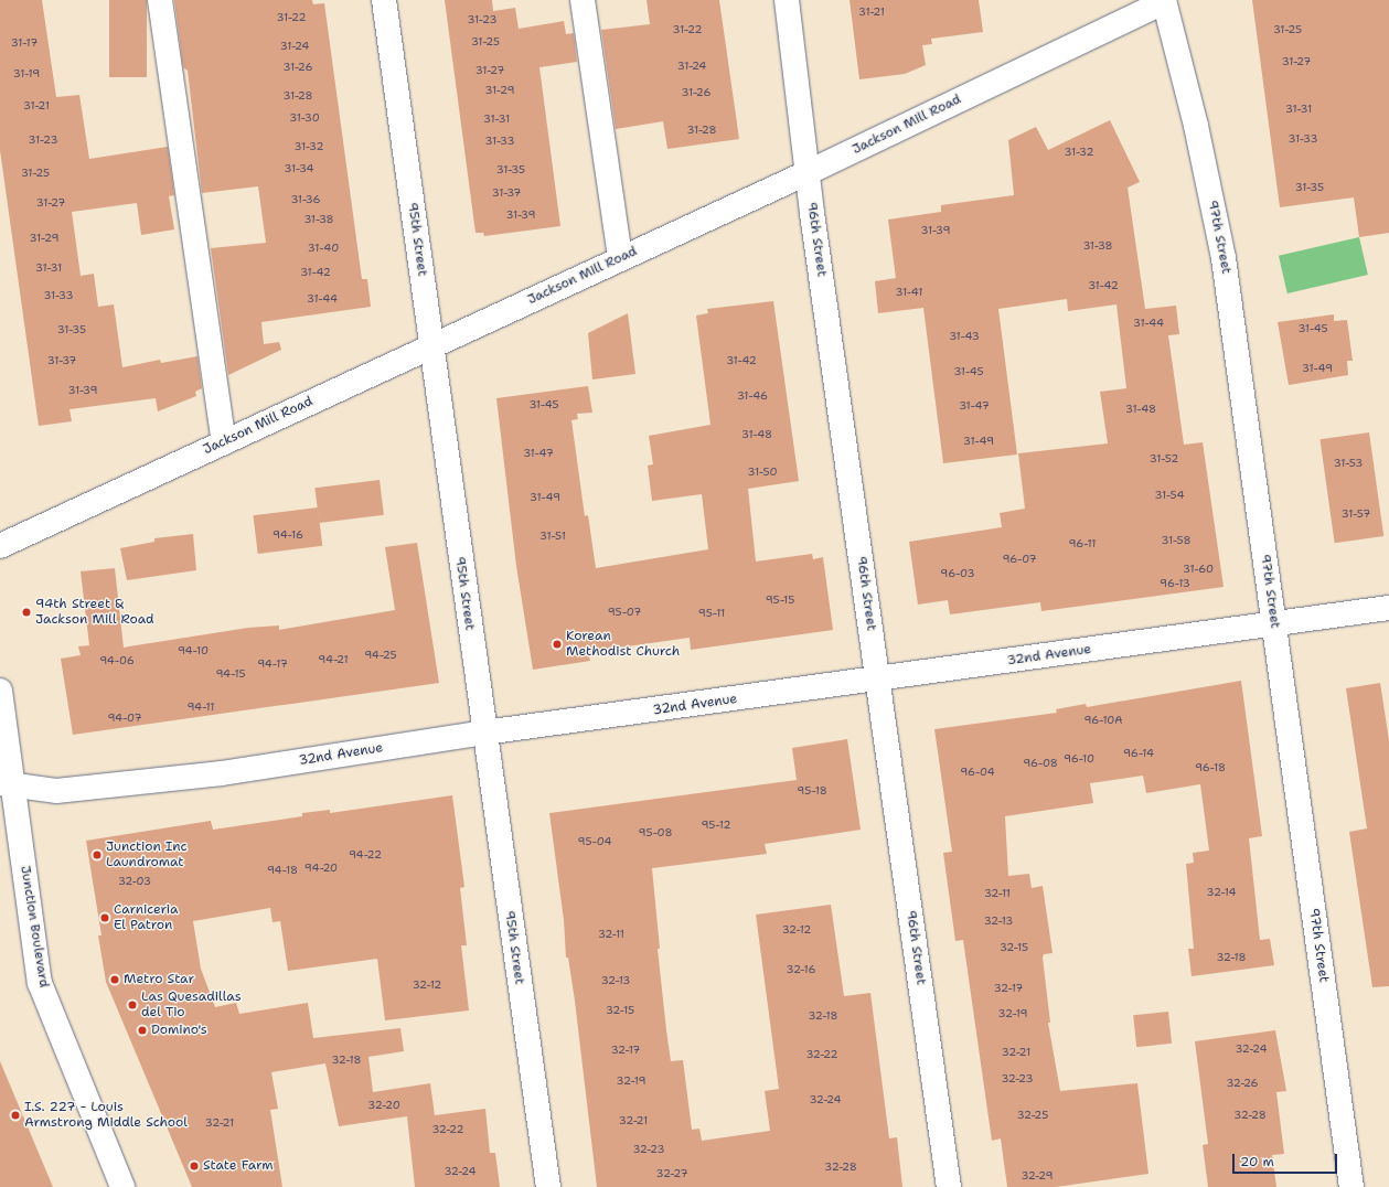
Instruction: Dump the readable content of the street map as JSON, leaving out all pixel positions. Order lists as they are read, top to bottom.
{
  "streets": {
    "street": [
      "Jackson Mill Road",
      "97th Street",
      "95th Street",
      "96th Street",
      "32nd Avenue",
      "Junction Boulevard"
    ]
  },
  "crossings": [
    ["Jackson Mill Road", "97th Street"],
    ["Jackson Mill Road", "95th Street"],
    ["Jackson Mill Road", "96th Street"],
    ["97th Street", "32nd Avenue"],
    ["95th Street", "32nd Avenue"],
    ["96th Street", "32nd Avenue"],
    ["32nd Avenue", "Junction Boulevard"]
  ],
  "places": [
    "94th Street & Jackson Mill Road",
    "Korean Methodist Church",
    "Junction Inc Laundromat",
    "Carniceria El Patron",
    "Metro Star",
    "Las Quesadillas del Tio",
    "Domino's",
    "I.S. 227 - Louis Armstrong Middle School",
    "State Farm"
  ],
  "house_numbers": [
    "31-21",
    "31-22",
    "31-23",
    "31-22",
    "31-25",
    "31-25",
    "31-17",
    "31-24",
    "31-27",
    "31-24",
    "31-26",
    "31-27",
    "31-19",
    "31-29",
    "31-26",
    "31-28",
    "31-21",
    "31-31",
    "31-30",
    "31-31",
    "31-28",
    "31-33",
    "31-23",
    "31-33",
    "31-32",
    "31-32",
    "31-34",
    "31-35",
    "31-25",
    "31-35",
    "31-37",
    "31-36",
    "31-27",
    "31-39",
    "31-38",
    "31-39",
    "31-29",
    "31-38",
    "31-40",
    "31-31",
    "31-42",
    "31-42",
    "31-41",
    "31-33",
    "31-44",
    "31-44",
    "31-45",
    "31-35",
    "31-43",
    "31-37",
    "31-42",
    "31-49",
    "31-45",
    "31-39",
    "31-46",
    "31-45",
    "31-47",
    "31-48",
    "31-48",
    "31-49",
    "31-47",
    "31-52",
    "31-53",
    "31-50",
    "31-54",
    "31-49",
    "31-57",
    "94-16",
    "31-51",
    "31-58",
    "96-11",
    "96-07",
    "31-60",
    "96-03",
    "96-13",
    "95-15",
    "95-07",
    "95-11",
    "94-10",
    "94-25",
    "94-21",
    "94-06",
    "94-17",
    "94-15",
    "94-11",
    "94-07",
    "96-10A",
    "96-14",
    "96-10",
    "96-08",
    "96-18",
    "96-04",
    "95-18",
    "95-12",
    "95-08",
    "95-04",
    "94-22",
    "94-20",
    "94-18",
    "32-03",
    "32-14",
    "32-11",
    "32-13",
    "32-12",
    "32-11",
    "32-15",
    "32-18",
    "32-16",
    "32-13",
    "32-12",
    "32-17",
    "32-15",
    "32-19",
    "32-18",
    "32-24",
    "32-17",
    "32-21",
    "32-22",
    "32-18",
    "32-23",
    "32-19",
    "32-26",
    "32-24",
    "32-20",
    "32-25",
    "32-28",
    "32-21",
    "32-21",
    "32-22",
    "32-23",
    "32-28",
    "32-24",
    "32-27",
    "32-29"
  ],
  "scale_bar": "20 m"
}
